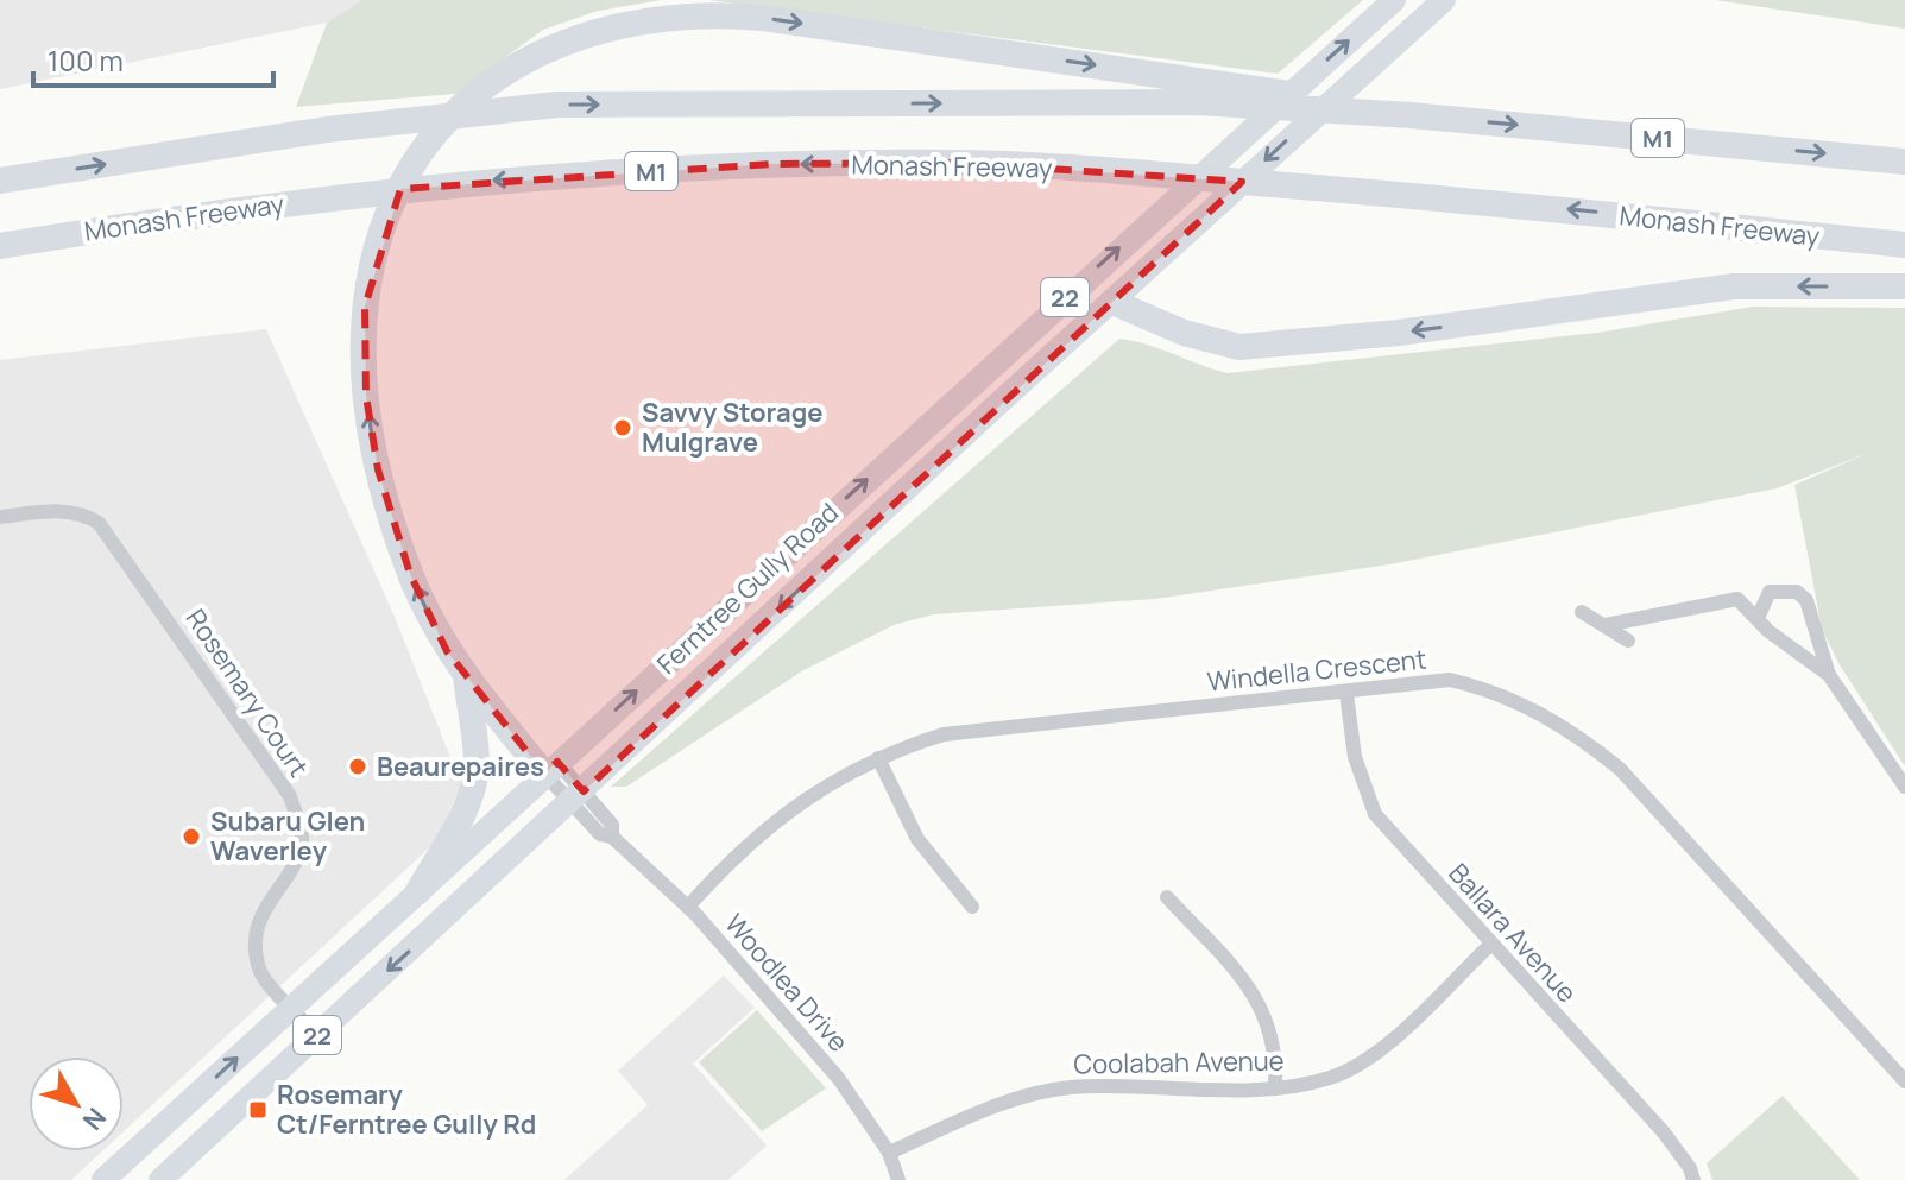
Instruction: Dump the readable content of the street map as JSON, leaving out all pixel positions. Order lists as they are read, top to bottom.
{
  "streets": {
    "highway": ["M1", "Monash Freeway"],
    "main road": ["22", "Ferntree Gully Road"],
    "street": [
      "Windella Crescent",
      "Rosemary Court",
      "Ballara Avenue",
      "Woodlea Drive",
      "Coolabah Avenue"
    ]
  },
  "crossings": [
    ["Ferntree Gully Road", "Rosemary Court"],
    ["Ferntree Gully Road", "Woodlea Drive"],
    ["Windella Crescent", "Ballara Avenue"],
    ["Windella Crescent", "Woodlea Drive"],
    ["Ballara Avenue", "Coolabah Avenue"],
    ["Woodlea Drive", "Coolabah Avenue"]
  ],
  "places": {
    "other": ["Savvy Storage Mulgrave", "Beaurepaires", "Subaru Glen Waverley"],
    "transit": ["Rosemary Ct/Ferntree Gully Rd"]
  },
  "scale_bar": "100 m",
  "north": "bottom right"
}
